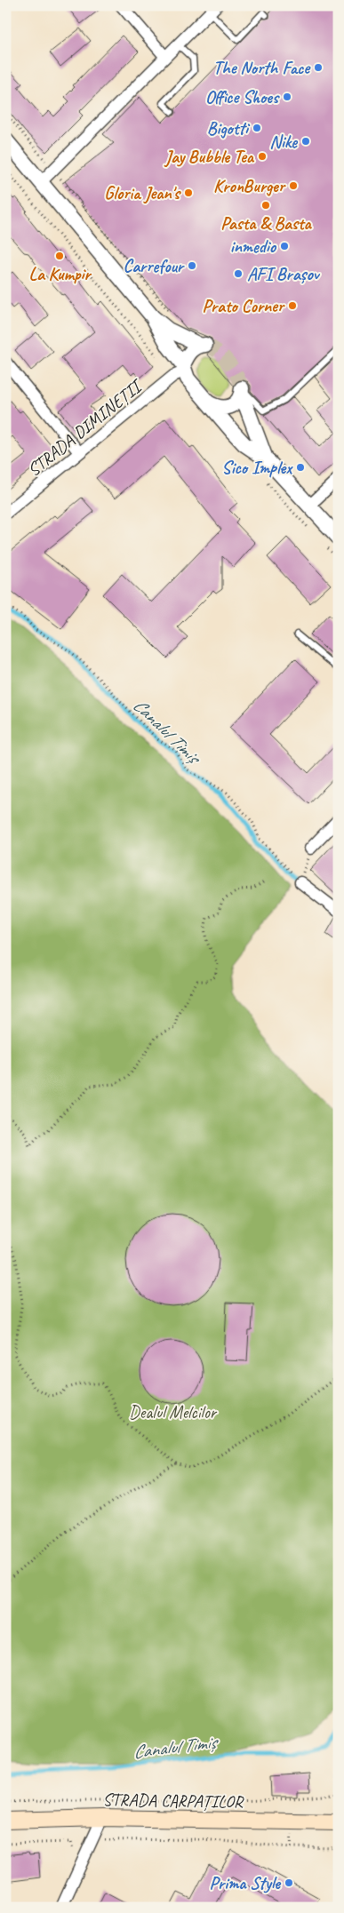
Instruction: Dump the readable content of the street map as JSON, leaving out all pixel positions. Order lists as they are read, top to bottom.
{
  "streets": {
    "main road": ["STRADA CARPAȚILOR"],
    "street": ["STRADA DIMINEȚII"]
  },
  "water": ["Canalul Timiș"],
  "parks": ["Dealul Melcilor"],
  "places": [
    "The North Face",
    "Office Shoes",
    "Bigotti",
    "Nike",
    "Jay Bubble Tea",
    "KronBurger",
    "Gloria Jean's",
    "Pasta & Basta",
    "inmedio",
    "La Kumpir",
    "Carrefour",
    "AFI Brașov",
    "Prato Corner",
    "Sico Implex",
    "Prima Style"
  ]
}
